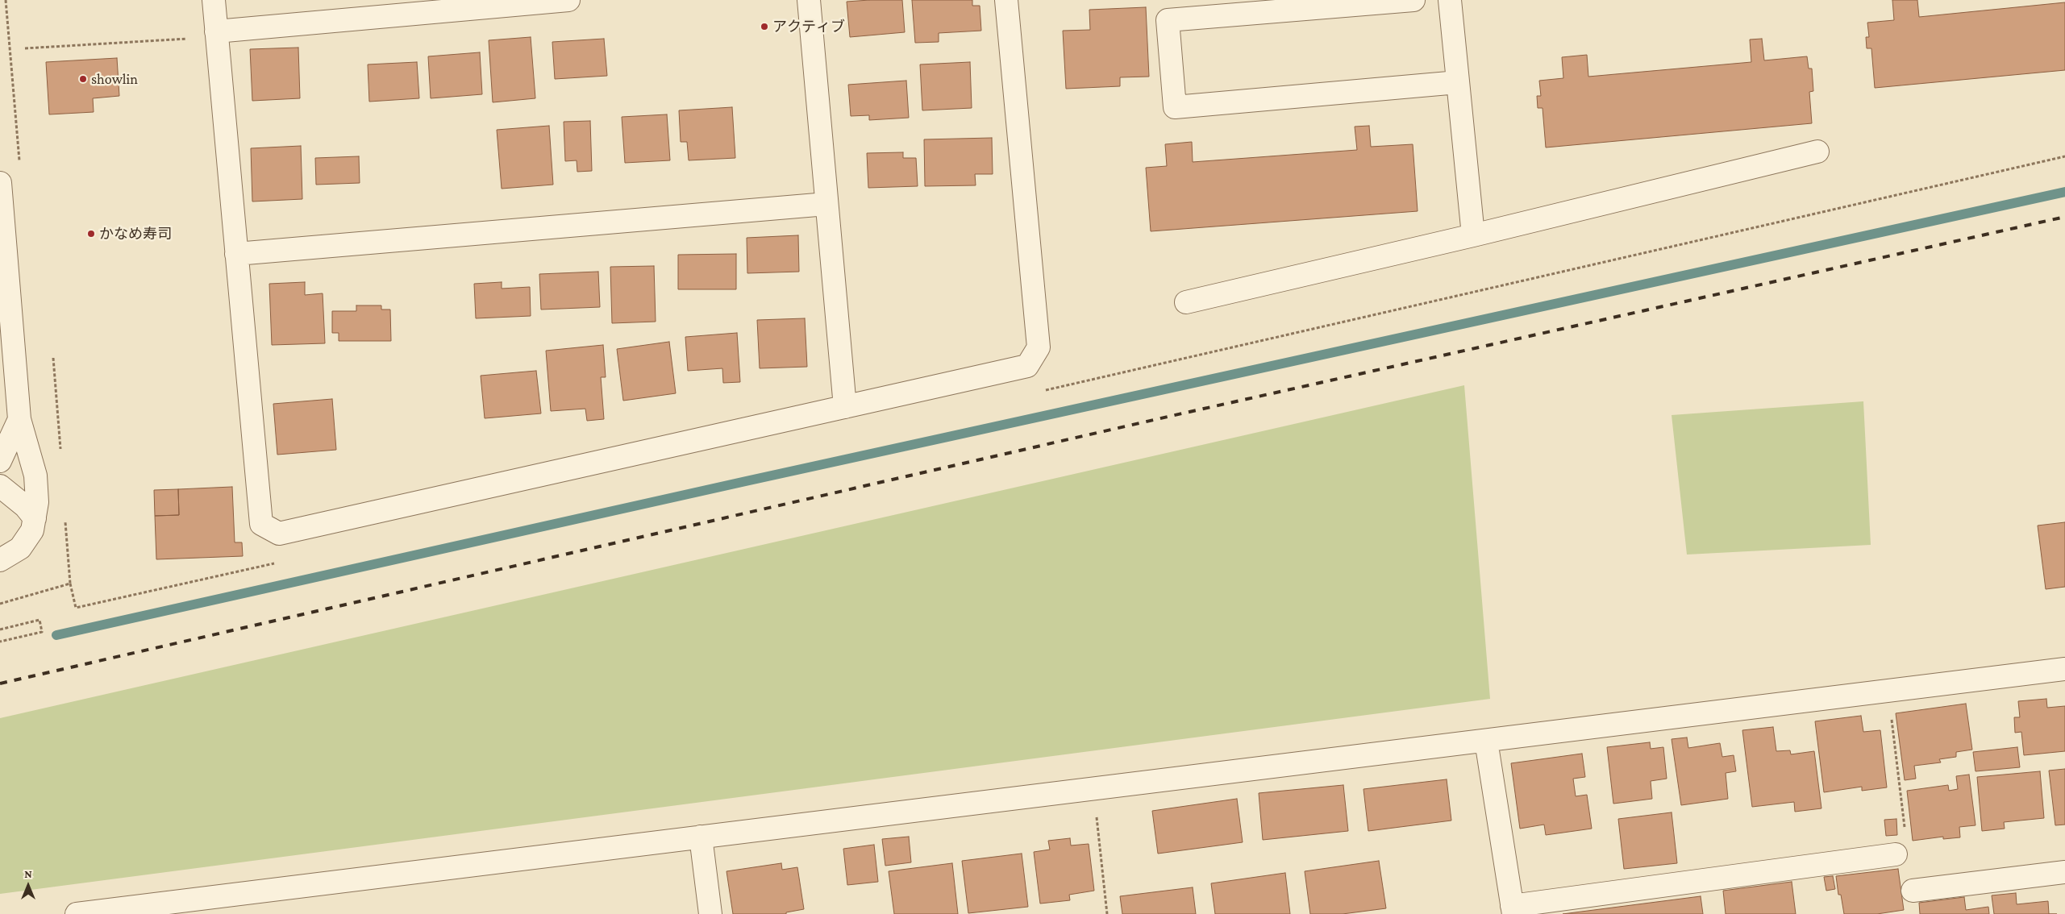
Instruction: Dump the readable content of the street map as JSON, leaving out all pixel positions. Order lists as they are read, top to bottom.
{
  "places": ["アクティブ", "showlin", "かなめ寿司"],
  "north": "top"
}
